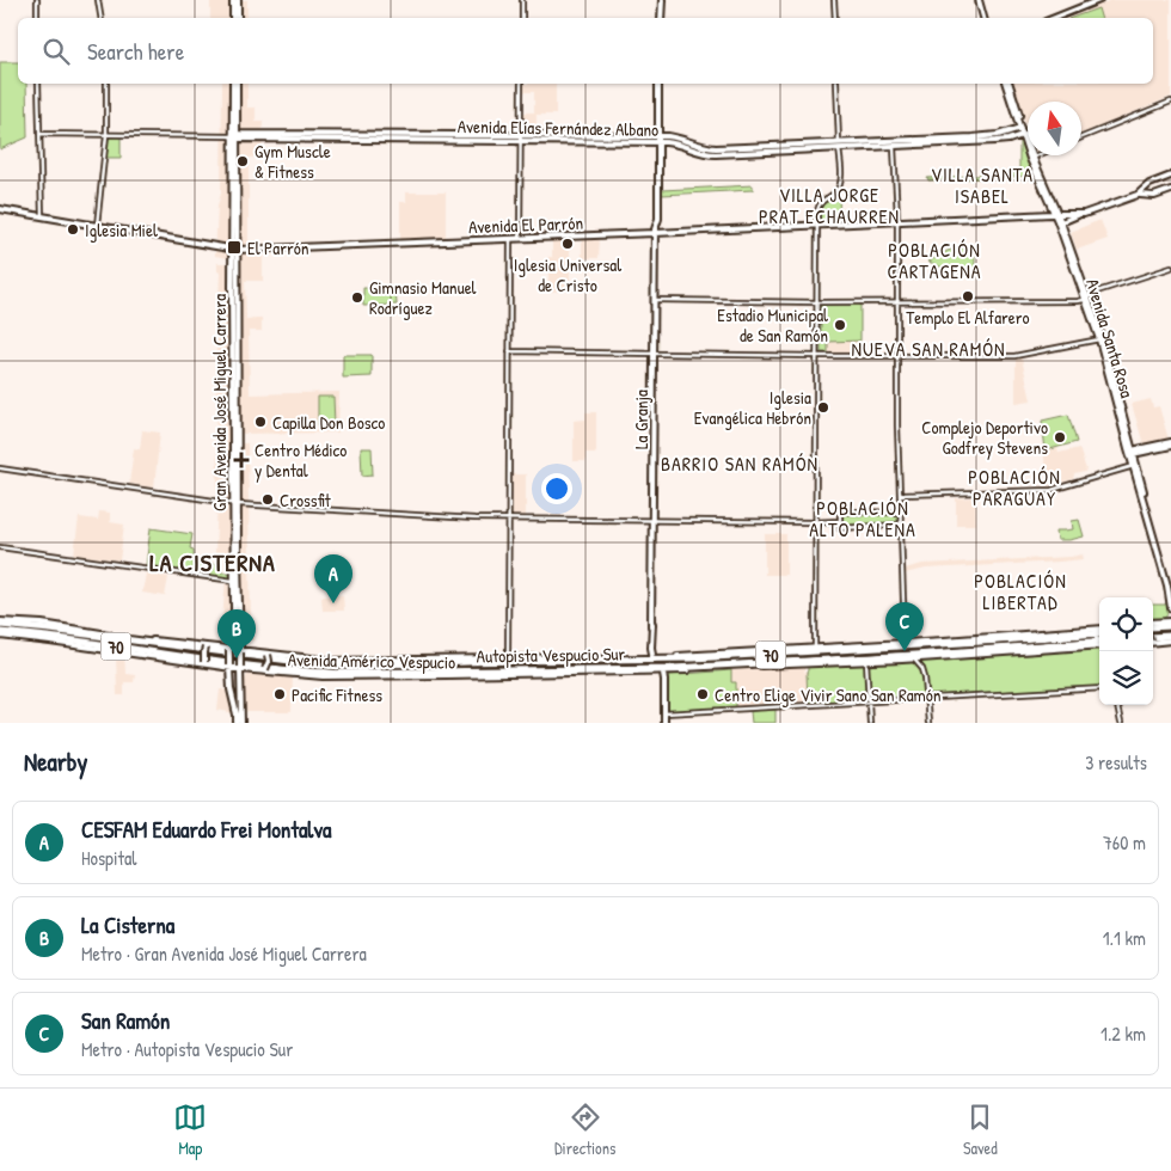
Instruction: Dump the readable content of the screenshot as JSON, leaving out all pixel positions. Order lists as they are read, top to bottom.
{
  "streets": {
    "highway": ["70", "Autopista Vespucio Sur"],
    "main road": [
      "Avenida Elías Fernández Albano",
      "Avenida El Parrón",
      "Avenida Santa Rosa",
      "Gran Avenida José Miguel Carrera",
      "La Granja",
      "Avenida Américo Vespucio"
    ]
  },
  "crossings": [
    ["Avenida Elías Fernández Albano", "Avenida Santa Rosa"],
    ["Avenida Elías Fernández Albano", "Gran Avenida José Miguel Carrera"],
    ["Avenida Elías Fernández Albano", "La Granja"],
    ["Avenida El Parrón", "Avenida Santa Rosa"],
    ["Avenida El Parrón", "Gran Avenida José Miguel Carrera"],
    ["Avenida El Parrón", "La Granja"],
    ["Gran Avenida José Miguel Carrera", "Avenida Américo Vespucio"],
    ["Autopista Vespucio Sur", "Avenida Américo Vespucio"]
  ],
  "districts": [
    "VILLA SANTA ISABEL",
    "VILLA JORGE PRAT ECHAURREN",
    "POBLACIÓN CARTAGENA",
    "NUEVA SAN RAMÓN",
    "BARRIO SAN RAMÓN",
    "POBLACIÓN PARAGUAY",
    "POBLACIÓN ALTO PALENA",
    "LA CISTERNA",
    "POBLACIÓN LIBERTAD"
  ],
  "places": {
    "other": [
      "Gym Muscle & Fitness",
      "Iglesia Miel",
      "Iglesia Universal de Cristo",
      "Templo El Alfarero",
      "Gimnasio Manuel Rodríguez",
      "Estadio Municipal de San Ramón",
      "Iglesia Evangélica Hebrón",
      "Capilla Don Bosco",
      "Complejo Deportivo Godfrey Stevens",
      "Crossfit",
      "Pacific Fitness",
      "Centro Elige Vivir Sano San Ramón"
    ],
    "transit": ["El Parrón"],
    "health": ["Centro Médico y Dental"]
  },
  "north": "top",
  "page": {
    "search": "Search here",
    "pins": ["A", "C", "B"],
    "heading": ["Nearby", "3 results"],
    "list": [
      {
        "mark": "A",
        "name": "CESFAM Eduardo Frei Montalva",
        "note": "Hospital",
        "value": "760 m"
      },
      {
        "mark": "B",
        "name": "La Cisterna",
        "note": "Metro · Gran Avenida José Miguel Carrera",
        "value": "1.1 km"
      },
      {
        "mark": "C",
        "name": "San Ramón",
        "note": "Metro · Autopista Vespucio Sur",
        "value": "1.2 km"
      }
    ],
    "nav": ["Map", "Directions", "Saved"]
  }
}
